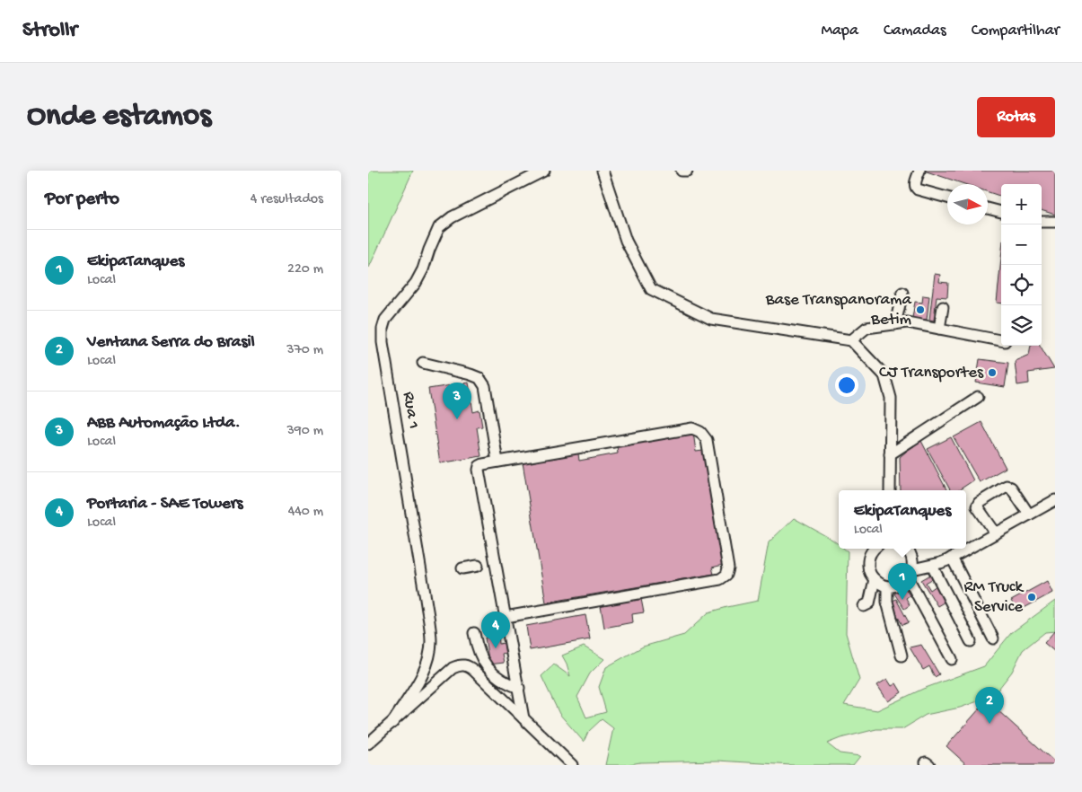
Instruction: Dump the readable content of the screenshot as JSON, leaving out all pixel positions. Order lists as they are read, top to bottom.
{
  "streets": {
    "street": ["Rua 1"]
  },
  "places": ["Base Transpanorama Betim", "CJ Transportes", "RM Truck Service"],
  "north": "right",
  "page": {
    "header": "Strollr",
    "nav": ["Mapa", "Camadas", "Compartilhar"],
    "buttons": "Rotas",
    "title": "Onde estamos",
    "heading": ["Por perto", "4 resultados"],
    "map_buttons": ["+", "−"],
    "list": [
      {
        "mark": "1",
        "name": "EkipaTanques",
        "note": "Local",
        "value": "220 m"
      },
      {
        "mark": "2",
        "name": "Ventana Serra do Brasil",
        "note": "Local",
        "value": "370 m"
      },
      {
        "mark": "3",
        "name": "ABB Automação Ltda.",
        "note": "Local",
        "value": "390 m"
      },
      {
        "mark": "4",
        "name": "Portaria - SAE Towers",
        "note": "Local",
        "value": "440 m"
      }
    ],
    "pins": [
      "3",
      "1",
      "4",
      "2"
    ],
    "popup": ["EkipaTanques", "Local"]
  }
}
